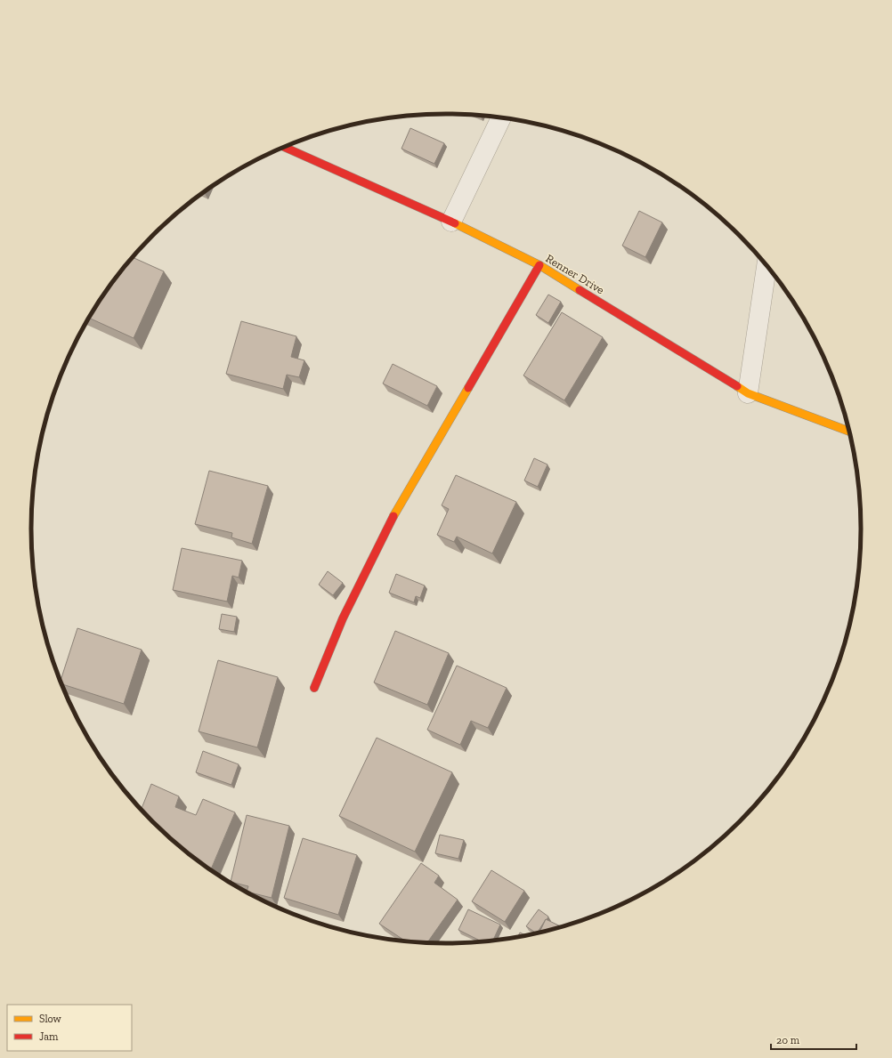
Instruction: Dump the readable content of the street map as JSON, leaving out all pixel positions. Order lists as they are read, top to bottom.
{
  "streets": {
    "street": ["Renner Drive"]
  },
  "legend": ["Slow", "Jam"],
  "scale_bar": "20 m"
}
